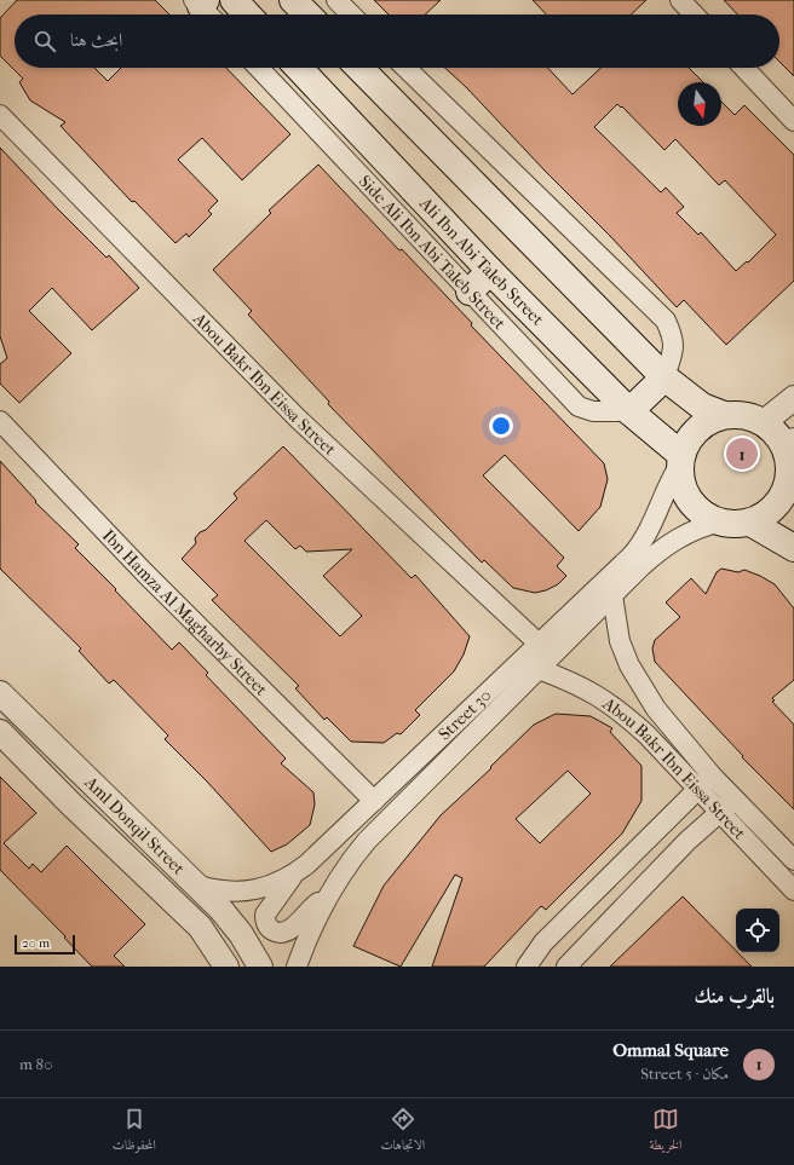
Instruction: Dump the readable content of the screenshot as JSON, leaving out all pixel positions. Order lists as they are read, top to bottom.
{
  "streets": {
    "main road": ["Ali Ibn Abi Taleb Street"],
    "street": [
      "Side Ali Ibn Abi Taleb Street",
      "Abou Bakr Ibn Eissa Street",
      "Ibn Hamza Al Magharby Street",
      "Street 30",
      "Aml Donqil Street"
    ]
  },
  "crossings": [
    ["Side Ali Ibn Abi Taleb Street", "Ali Ibn Abi Taleb Street"],
    ["Ali Ibn Abi Taleb Street", "Street 30"],
    ["Abou Bakr Ibn Eissa Street", "Street 30"],
    ["Ibn Hamza Al Magharby Street", "Street 30"],
    ["Street 30", "Aml Donqil Street"]
  ],
  "scale_bar": "20 m",
  "north": "bottom",
  "page": {
    "search": "ابحث هنا",
    "pins": "1",
    "scale": "20 m",
    "heading": "بالقرب منك",
    "list": [
      {
        "mark": "1",
        "name": "Ommal Square",
        "note": "مكان · Street 5",
        "value": "80 m"
      }
    ],
    "nav": ["الخريطة", "الاتجاهات", "المحفوظات"]
  }
}
